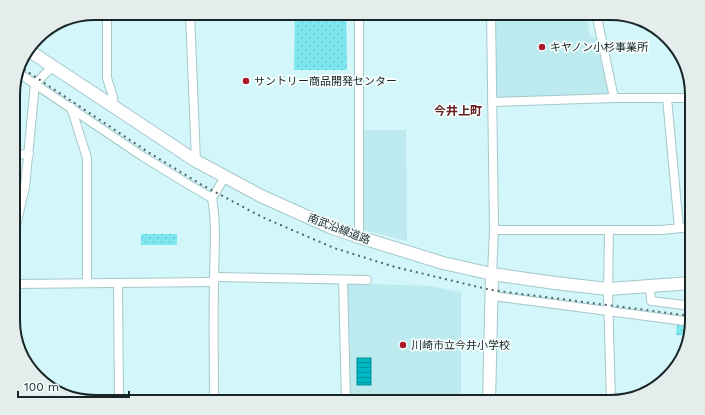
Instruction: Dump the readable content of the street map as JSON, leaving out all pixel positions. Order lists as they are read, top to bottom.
{
  "streets": {
    "street": ["南武沿線道路"]
  },
  "districts": ["今井上町"],
  "places": ["キヤノン小杉事業所", "サントリー商品開発センター", "川崎市立今井小学校"],
  "scale_bar": "100 m"
}
